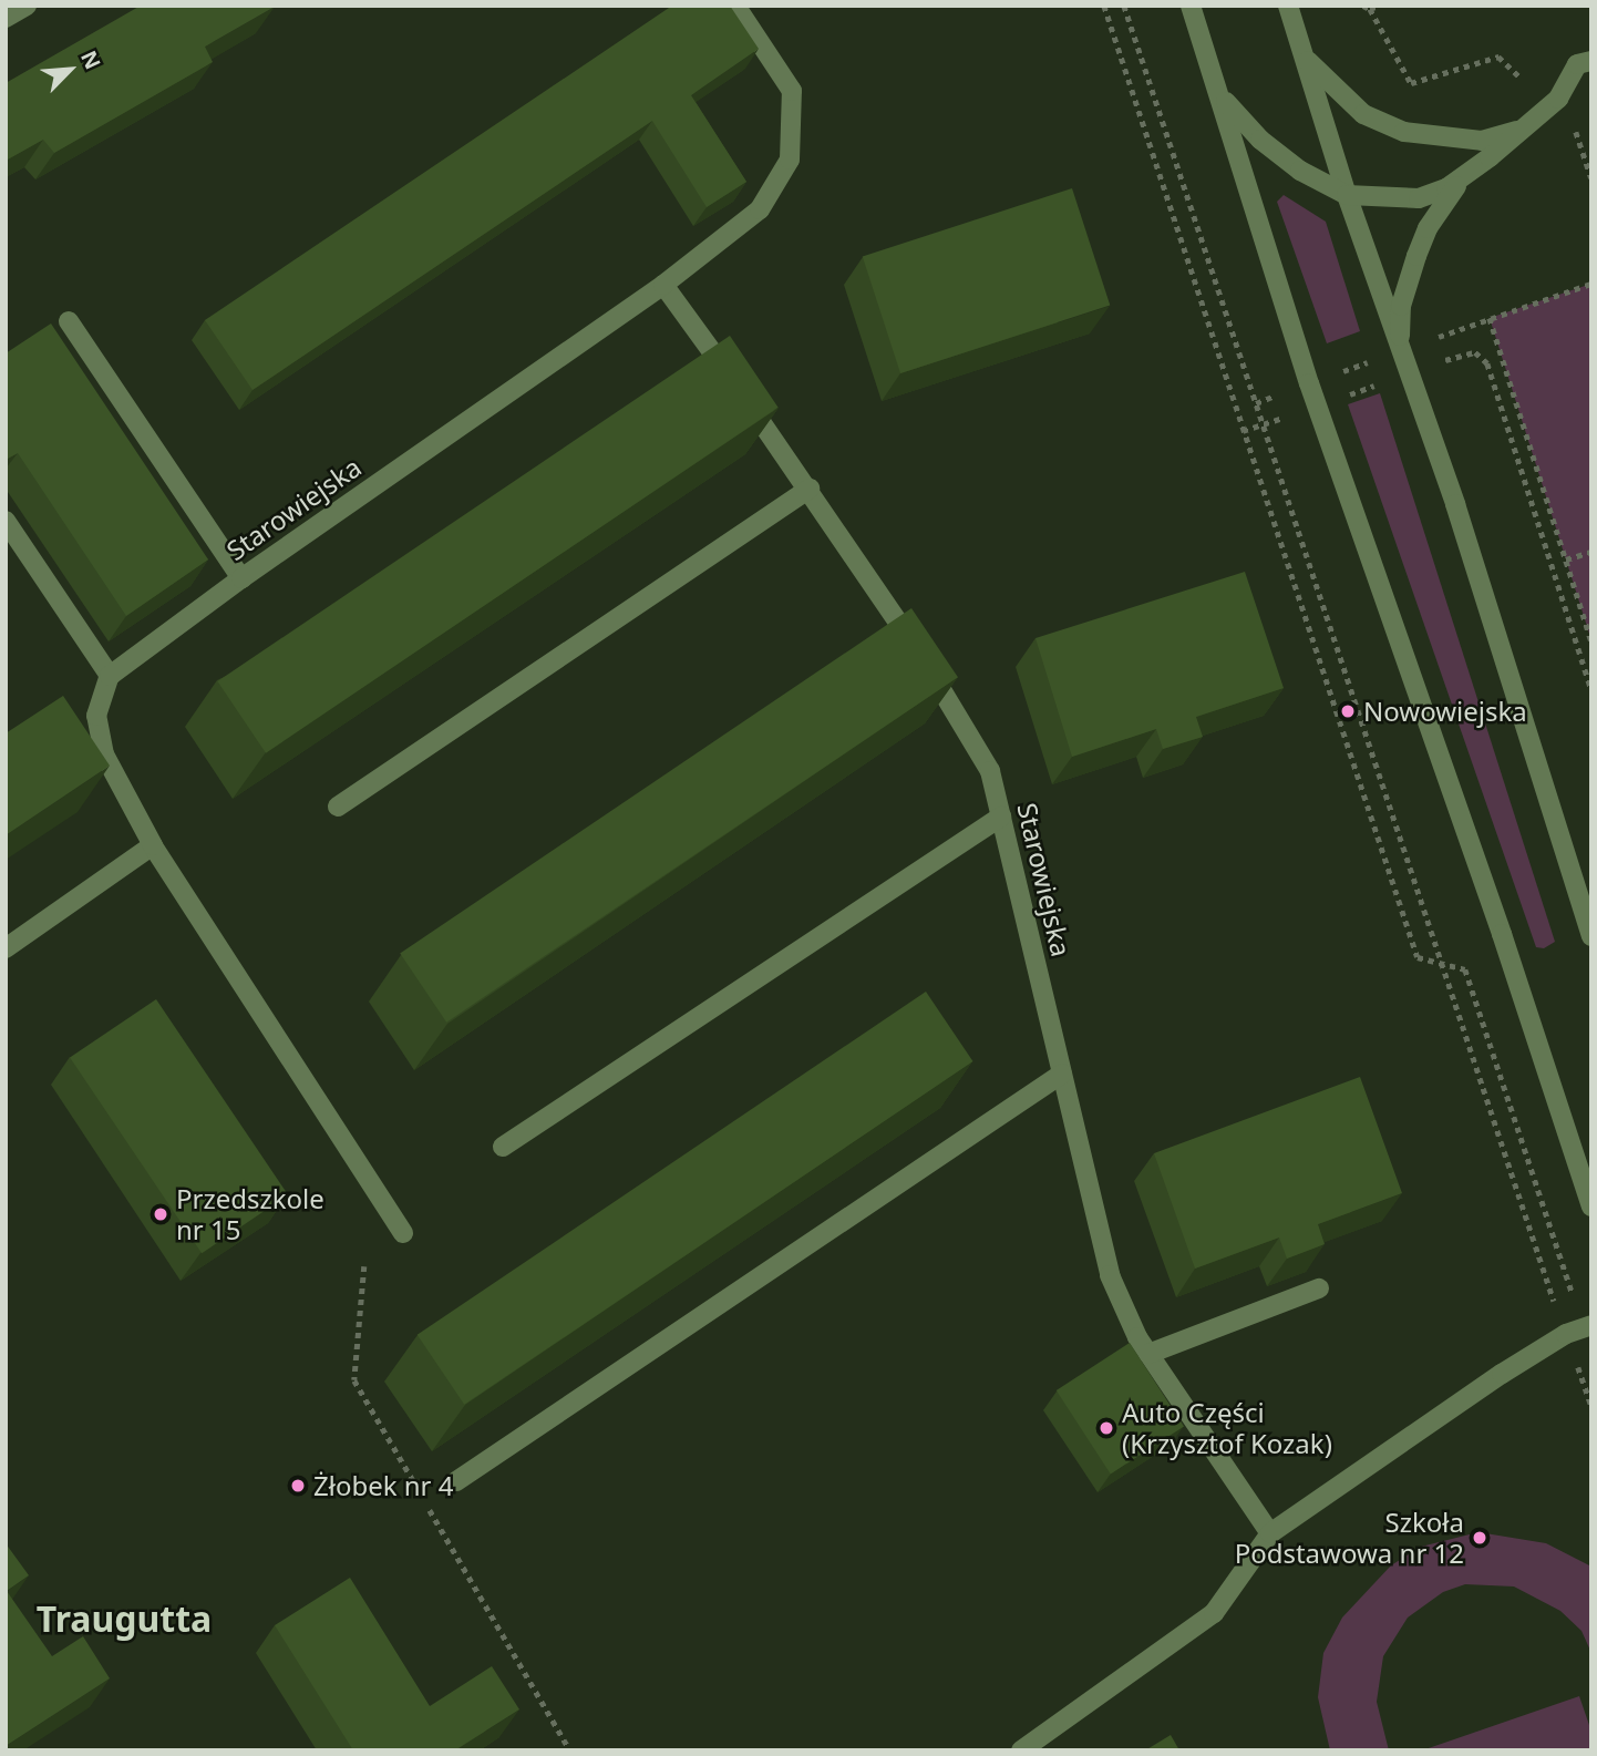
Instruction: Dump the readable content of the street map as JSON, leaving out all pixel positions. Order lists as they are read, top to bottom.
{
  "streets": {
    "street": ["Starowiejska"]
  },
  "districts": ["Traugutta"],
  "places": [
    "Nowowiejska",
    "Przedszkole nr 15",
    "Auto Części (Krzysztof Kozak)",
    "Żłobek nr 4",
    "Szkoła Podstawowa nr 12"
  ],
  "north": "top right"
}
